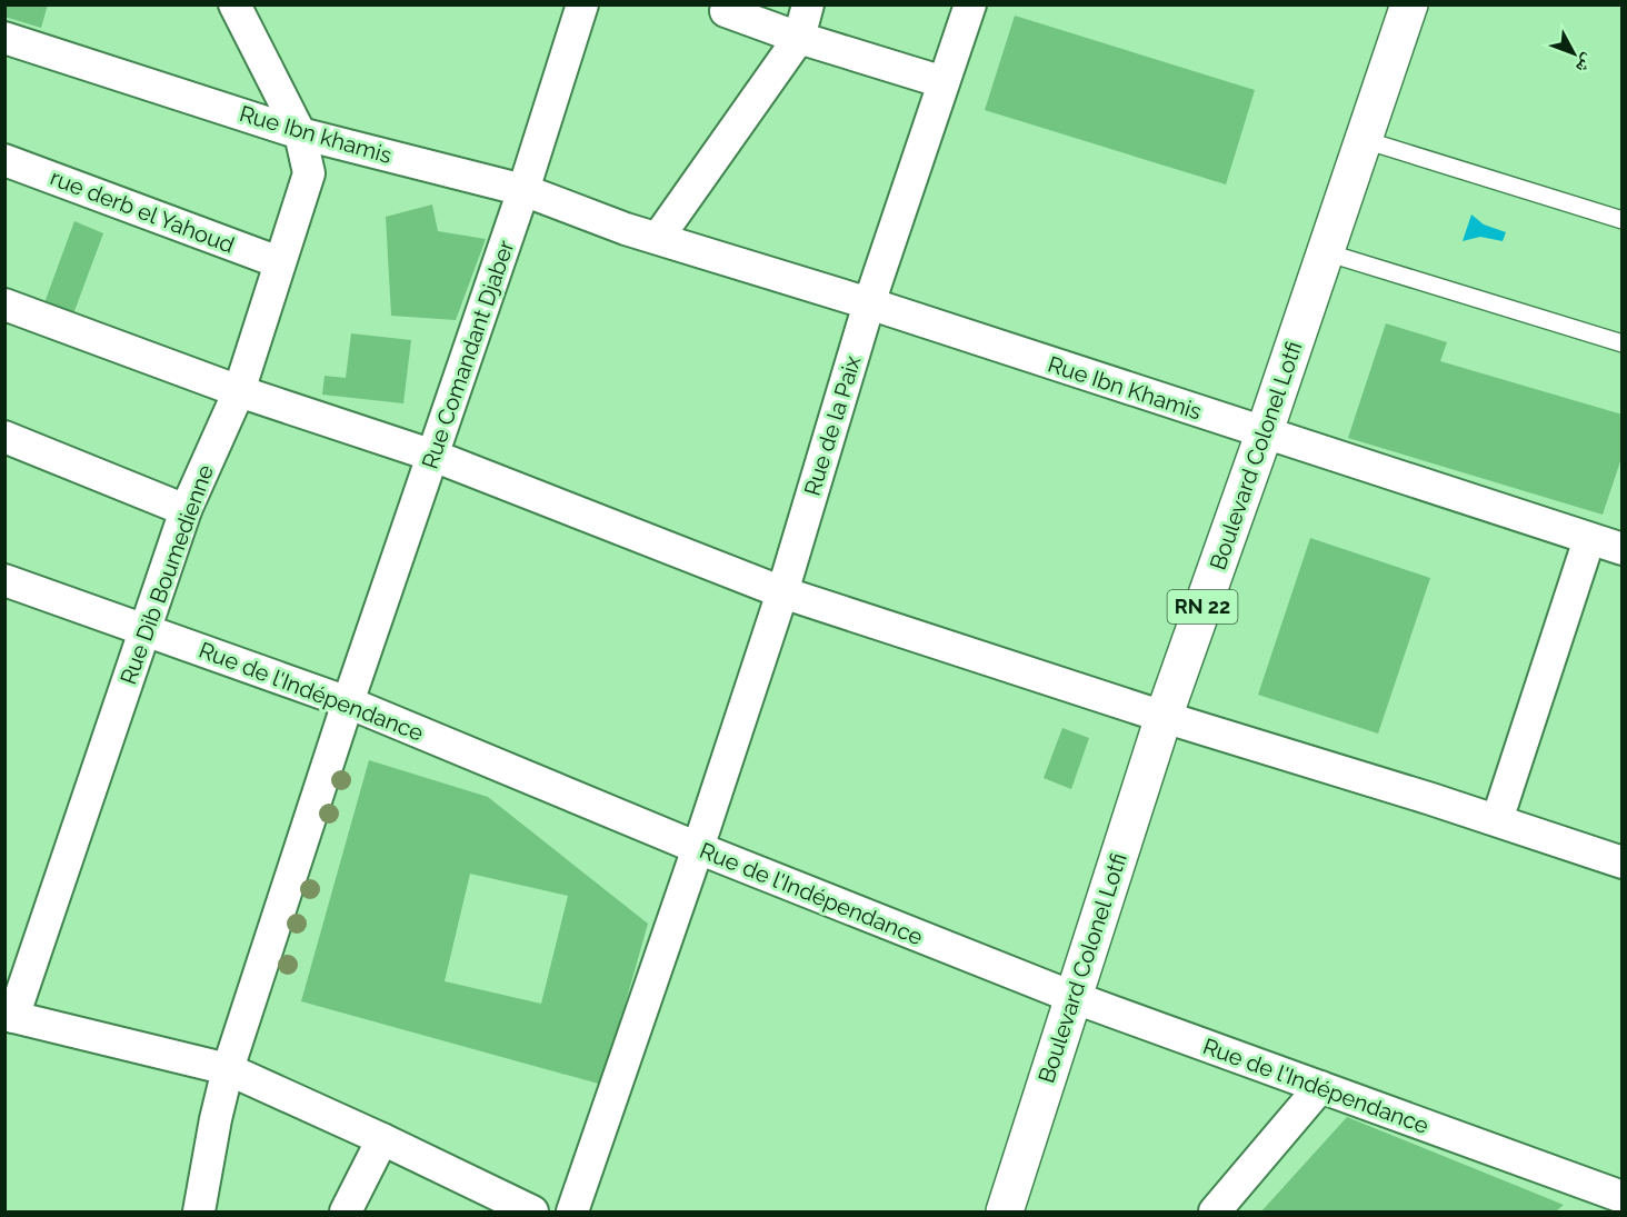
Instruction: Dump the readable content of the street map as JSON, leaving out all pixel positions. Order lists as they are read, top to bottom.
{
  "streets": {
    "main road": ["Boulevard Colonel Lotfi", "RN 22"],
    "street": [
      "Rue Ibn khamis",
      "rue derb el Yahoud",
      "Rue Comandant Djaber",
      "Rue Ibn Khamis",
      "Rue de la Paix",
      "Rue Dib Boumedienne",
      "Rue de l'Indépendance"
    ]
  },
  "crossings": [
    ["Rue Ibn khamis", "Rue Comandant Djaber"],
    ["Rue Ibn khamis", "Rue Ibn Khamis"],
    ["Rue Ibn khamis", "Rue Dib Boumedienne"],
    ["rue derb el Yahoud", "Rue Dib Boumedienne"],
    ["Rue Comandant Djaber", "Rue de l'Indépendance"],
    ["Rue Ibn Khamis", "Rue de la Paix"],
    ["Rue Ibn Khamis", "Boulevard Colonel Lotfi"],
    ["Rue de la Paix", "Rue de l'Indépendance"],
    ["Boulevard Colonel Lotfi", "Rue de l'Indépendance"],
    ["Rue Dib Boumedienne", "Rue de l'Indépendance"]
  ],
  "north": "bottom right"
}
